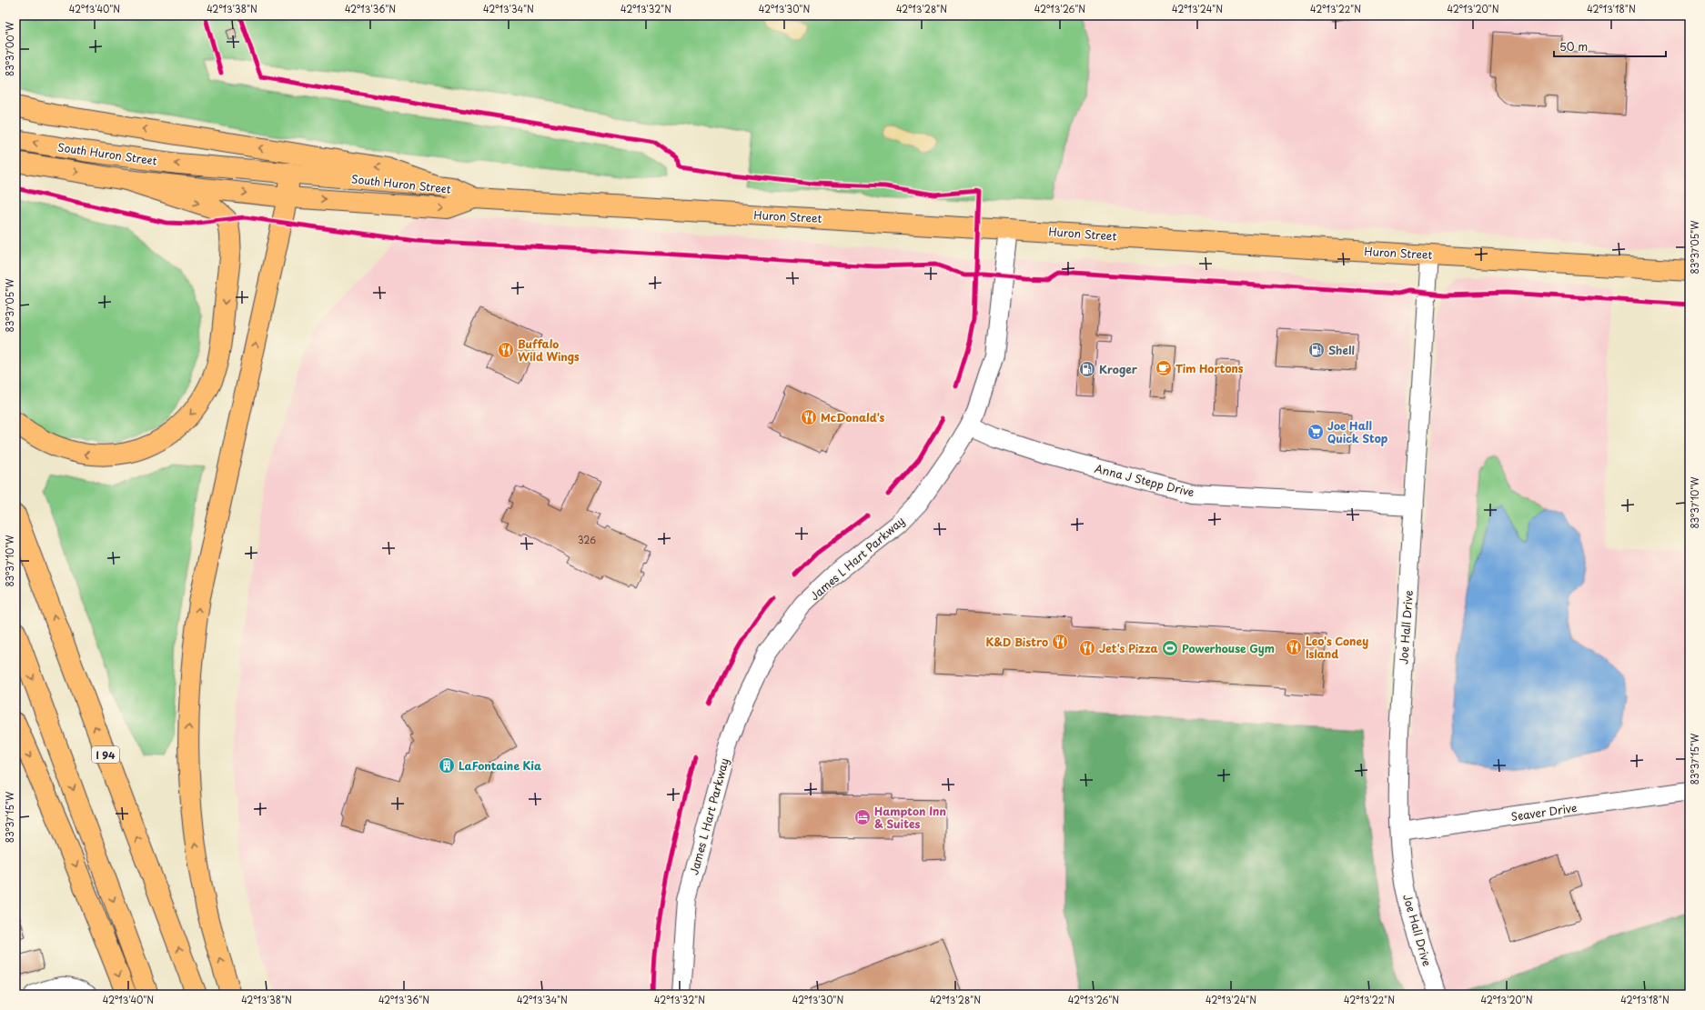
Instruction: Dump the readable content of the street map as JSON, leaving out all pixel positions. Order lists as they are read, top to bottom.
{
  "streets": {
    "main road": ["South Huron Street", "Huron Street", "I 94"],
    "street": [
      "Anna J Stepp Drive",
      "James L Hart Parkway",
      "Joe Hall Drive",
      "Seaver Drive"
    ]
  },
  "crossings": [
    ["South Huron Street", "Huron Street"],
    ["Huron Street", "James L Hart Parkway"],
    ["Huron Street", "Joe Hall Drive"],
    ["Anna J Stepp Drive", "James L Hart Parkway"],
    ["Anna J Stepp Drive", "Joe Hall Drive"],
    ["Joe Hall Drive", "Seaver Drive"]
  ],
  "places": {
    "restaurant": [
      "Buffalo Wild Wings",
      "McDonald's",
      "K&D Bistro",
      "Leo's Coney Island",
      "Jet's Pizza"
    ],
    "fuel station": ["Shell", "Kroger"],
    "cafe": ["Tim Hortons"],
    "supermarket": ["Joe Hall Quick Stop"],
    "sports": ["Powerhouse Gym"],
    "building": ["LaFontaine Kia"],
    "hotel": ["Hampton Inn & Suites"]
  },
  "house_numbers": ["326"],
  "scale_bar": "50 m",
  "coordinates": [
    "42°13'40\"N",
    "42°13'38\"N",
    "42°13'36\"N",
    "42°13'34\"N",
    "42°13'32\"N",
    "42°13'30\"N",
    "42°13'28\"N",
    "42°13'26\"N",
    "42°13'24\"N",
    "42°13'22\"N",
    "42°13'20\"N",
    "42°13'18\"N",
    "83°37'00\"W",
    "83°37'05\"W",
    "83°37'10\"W",
    "83°37'15\"W"
  ]
}
